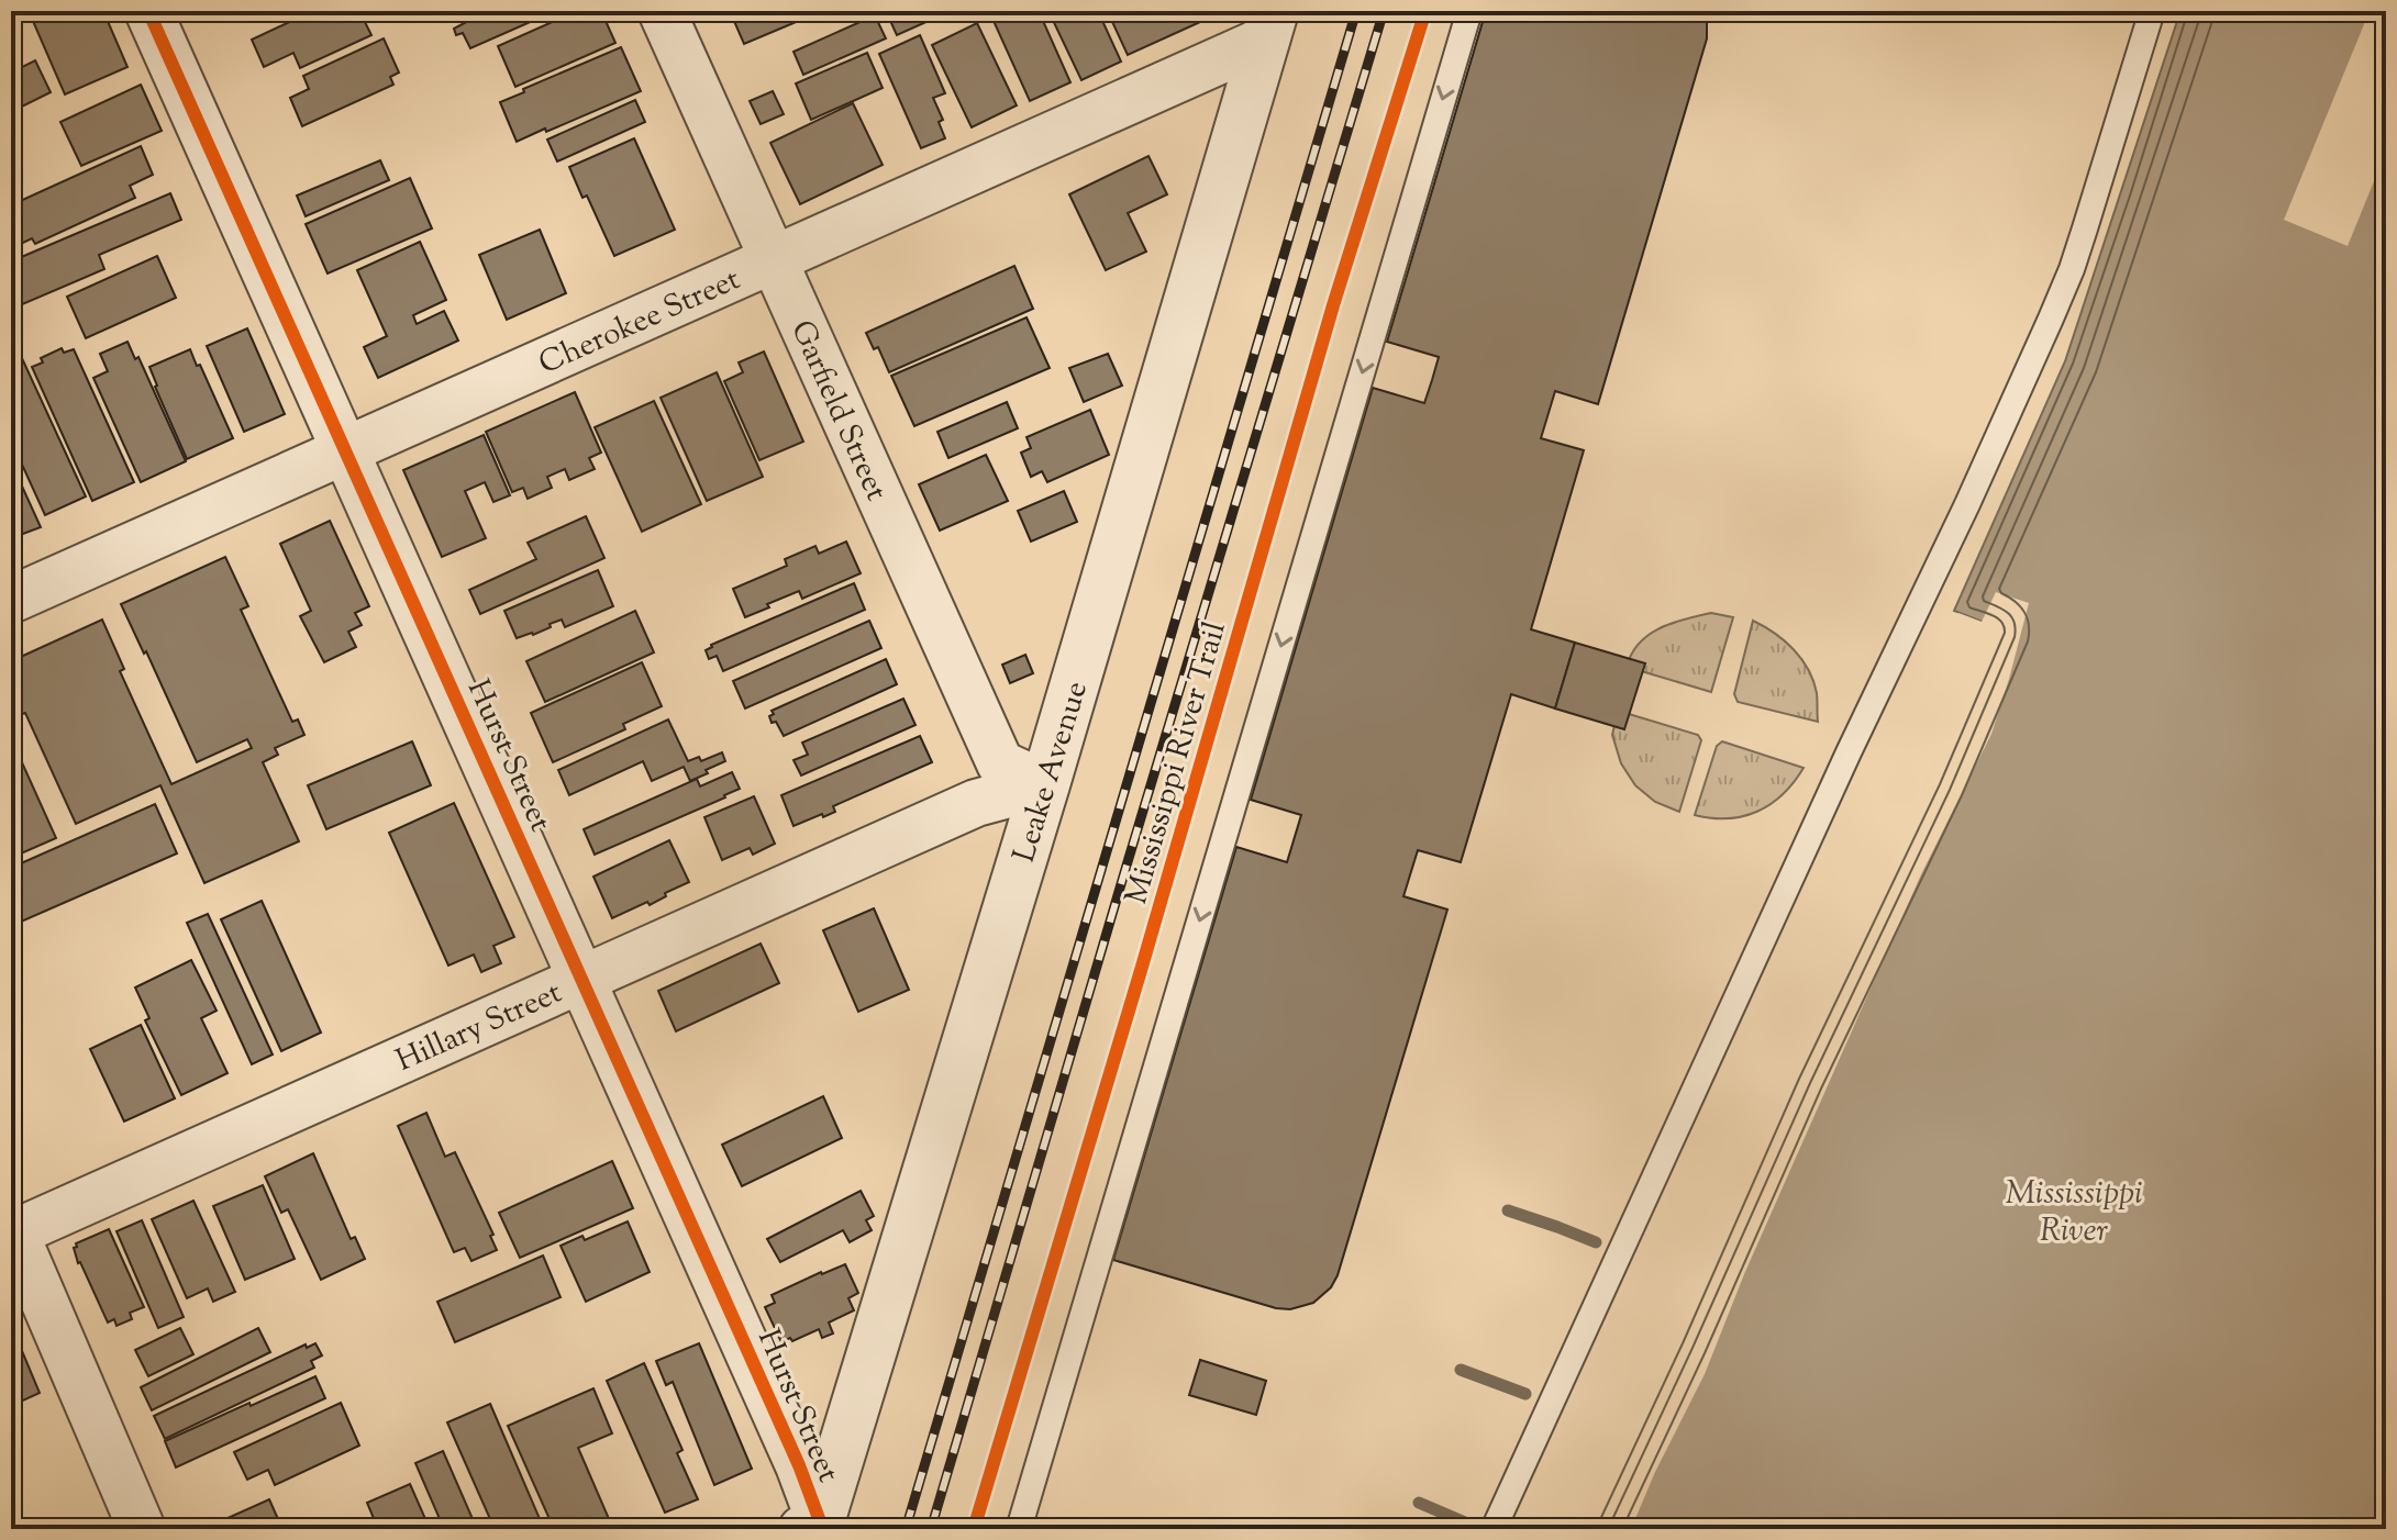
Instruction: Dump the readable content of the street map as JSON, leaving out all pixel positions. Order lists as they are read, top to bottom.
{
  "streets": {
    "street": [
      "Cherokee Street",
      "Garfield Street",
      "Hurst Street",
      "Leake Avenue",
      "Hillary Street"
    ],
    "cycle path": ["Mississippi River Trail"]
  },
  "crossings": [
    ["Cherokee Street", "Garfield Street"],
    ["Cherokee Street", "Hurst Street"],
    ["Cherokee Street", "Leake Avenue"],
    ["Garfield Street", "Leake Avenue"],
    ["Garfield Street", "Hillary Street"],
    ["Hurst Street", "Leake Avenue"],
    ["Hurst Street", "Hillary Street"],
    ["Leake Avenue", "Hillary Street"]
  ],
  "water": ["Mississippi River"]
}
